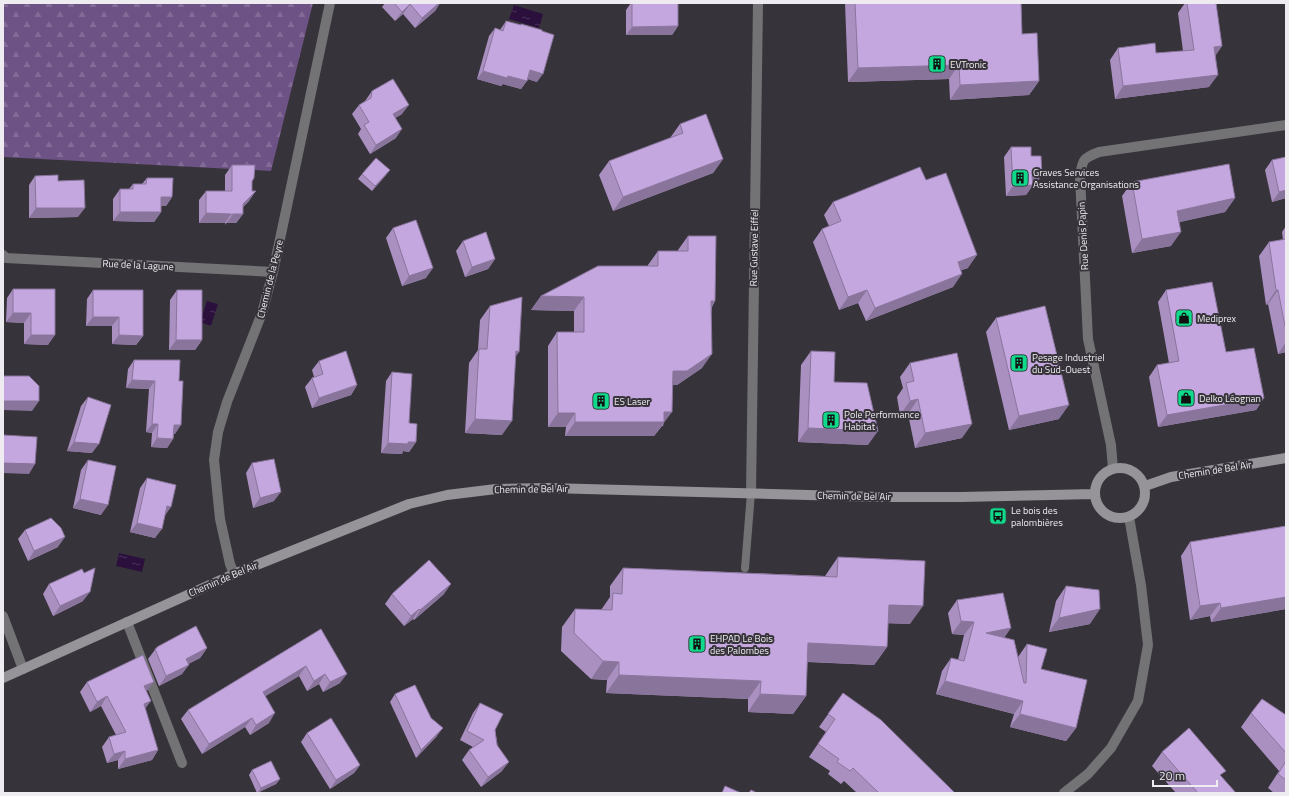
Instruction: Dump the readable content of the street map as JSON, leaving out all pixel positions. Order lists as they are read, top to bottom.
{
  "streets": {
    "street": [
      "Rue Denis Papin",
      "Rue Gustave Eiffel",
      "Rue de la Lagune",
      "Chemin de la Peyre",
      "Chemin de Bel Air"
    ]
  },
  "crossings": [
    ["Rue Denis Papin", "Chemin de Bel Air"],
    ["Rue Gustave Eiffel", "Chemin de Bel Air"],
    ["Rue de la Lagune", "Chemin de la Peyre"],
    ["Chemin de la Peyre", "Chemin de Bel Air"]
  ],
  "places": {
    "building": [
      "EVTronic",
      "Graves Services Assistance Organisations",
      "Pesage Industriel du Sud-Ouest",
      "ES Laser",
      "Pole Performance Habitat",
      "EHPAD Le Bois des Palombes"
    ],
    "shop": ["Mediprex", "Delko Léognan"],
    "bus stop": ["Le bois des palombières"]
  },
  "scale_bar": "20 m"
}
